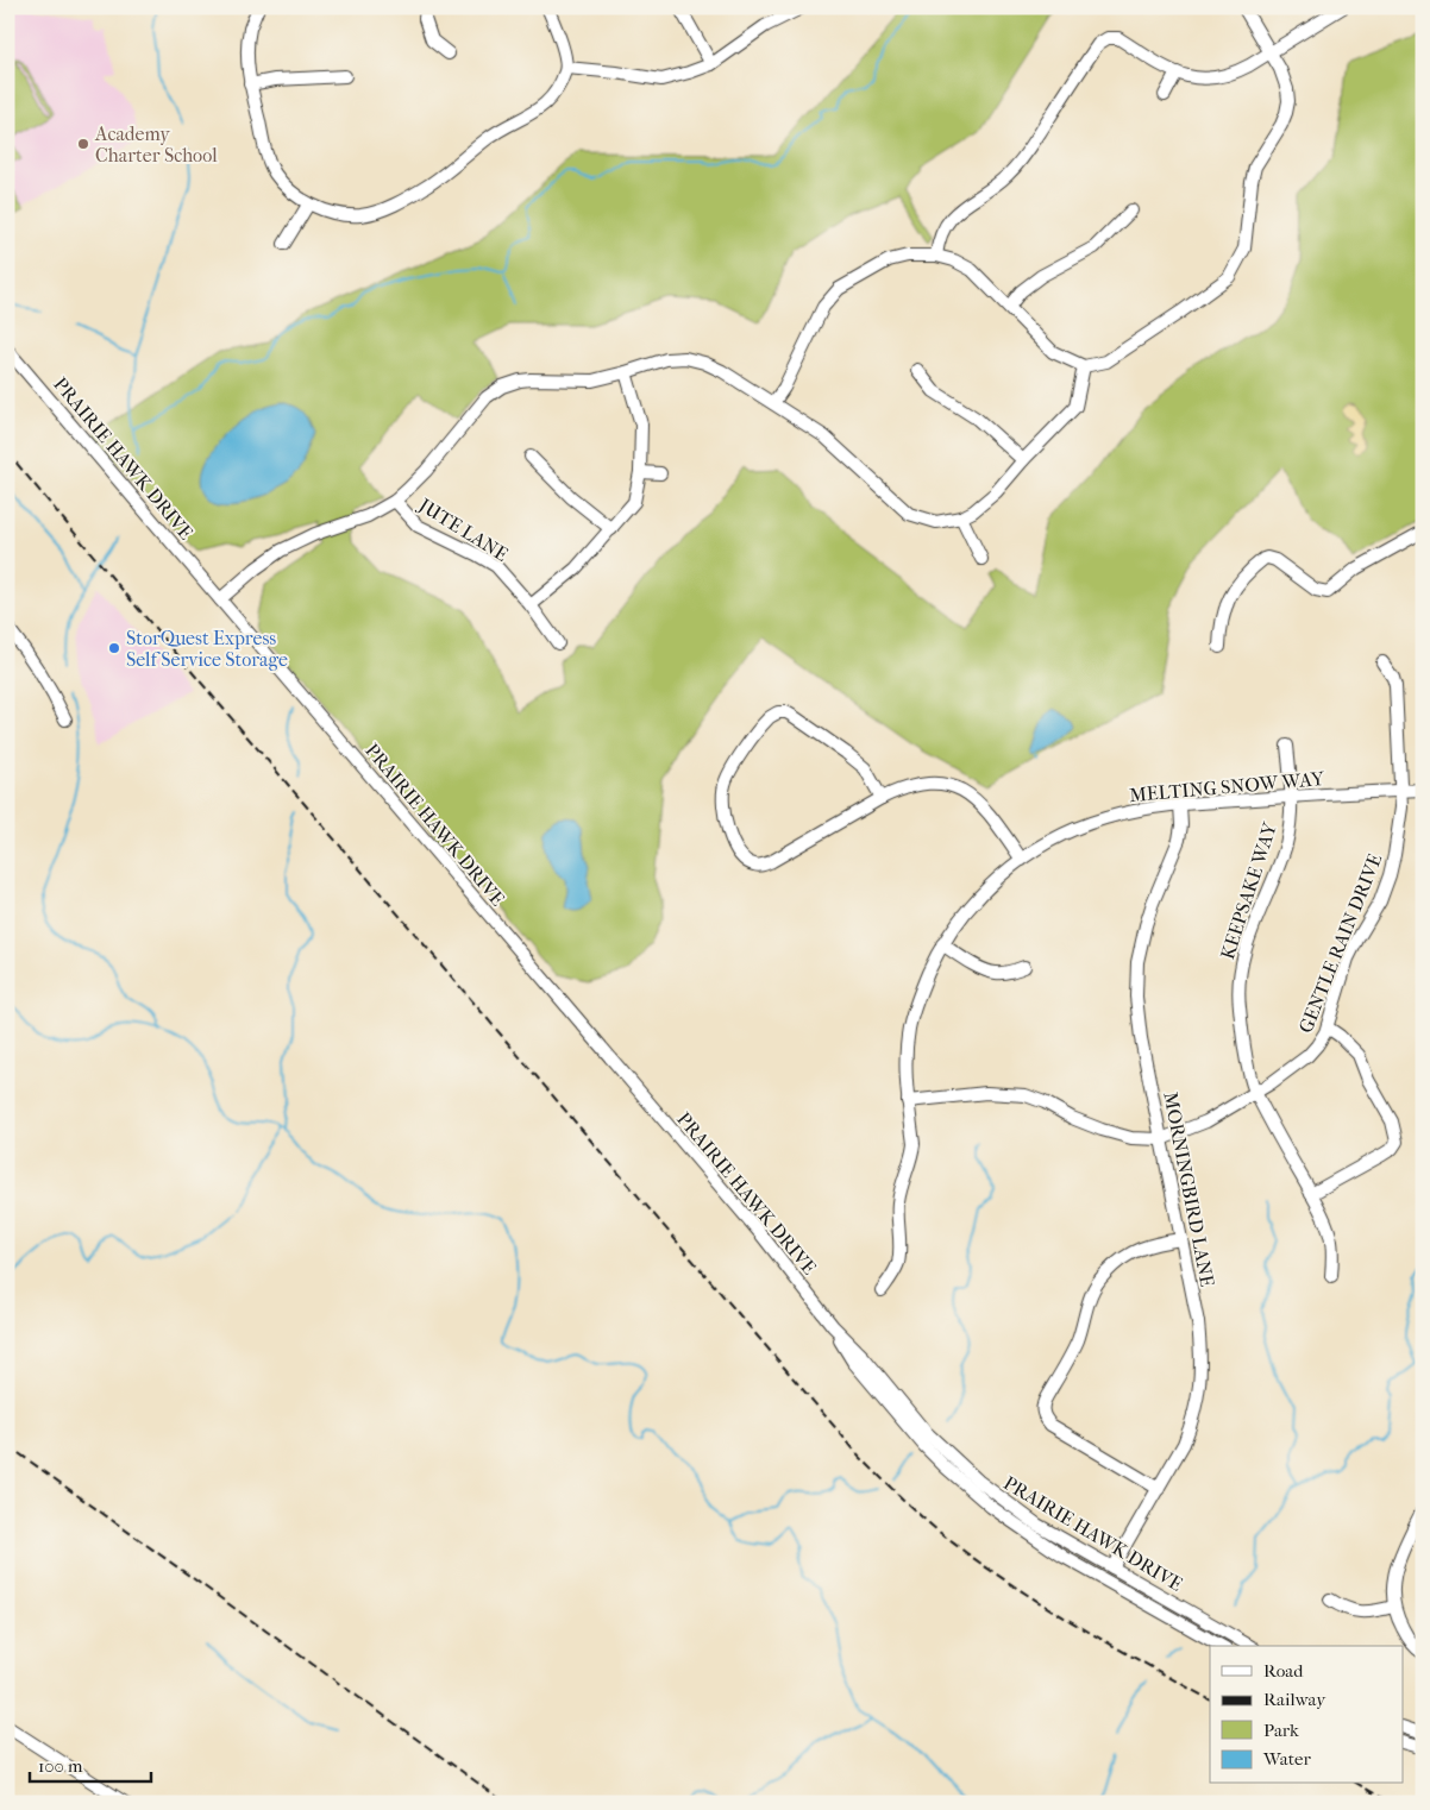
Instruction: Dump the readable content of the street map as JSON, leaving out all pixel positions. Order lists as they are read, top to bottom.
{
  "streets": {
    "street": [
      "PRAIRIE HAWK DRIVE",
      "JUTE LANE",
      "MELTING SNOW WAY",
      "KEEPSAKE WAY",
      "GENTLE RAIN DRIVE",
      "MORNINGBIRD LANE"
    ]
  },
  "crossings": [
    ["PRAIRIE HAWK DRIVE", "MORNINGBIRD LANE"],
    ["MELTING SNOW WAY", "KEEPSAKE WAY"],
    ["MELTING SNOW WAY", "GENTLE RAIN DRIVE"],
    ["MELTING SNOW WAY", "MORNINGBIRD LANE"],
    ["KEEPSAKE WAY", "GENTLE RAIN DRIVE"],
    ["GENTLE RAIN DRIVE", "MORNINGBIRD LANE"]
  ],
  "places": ["Academy Charter School", "StorQuest Express Self Service Storage"],
  "legend": [
    "Road",
    "Railway",
    "Park",
    "Water"
  ],
  "scale_bar": "100 m"
}
